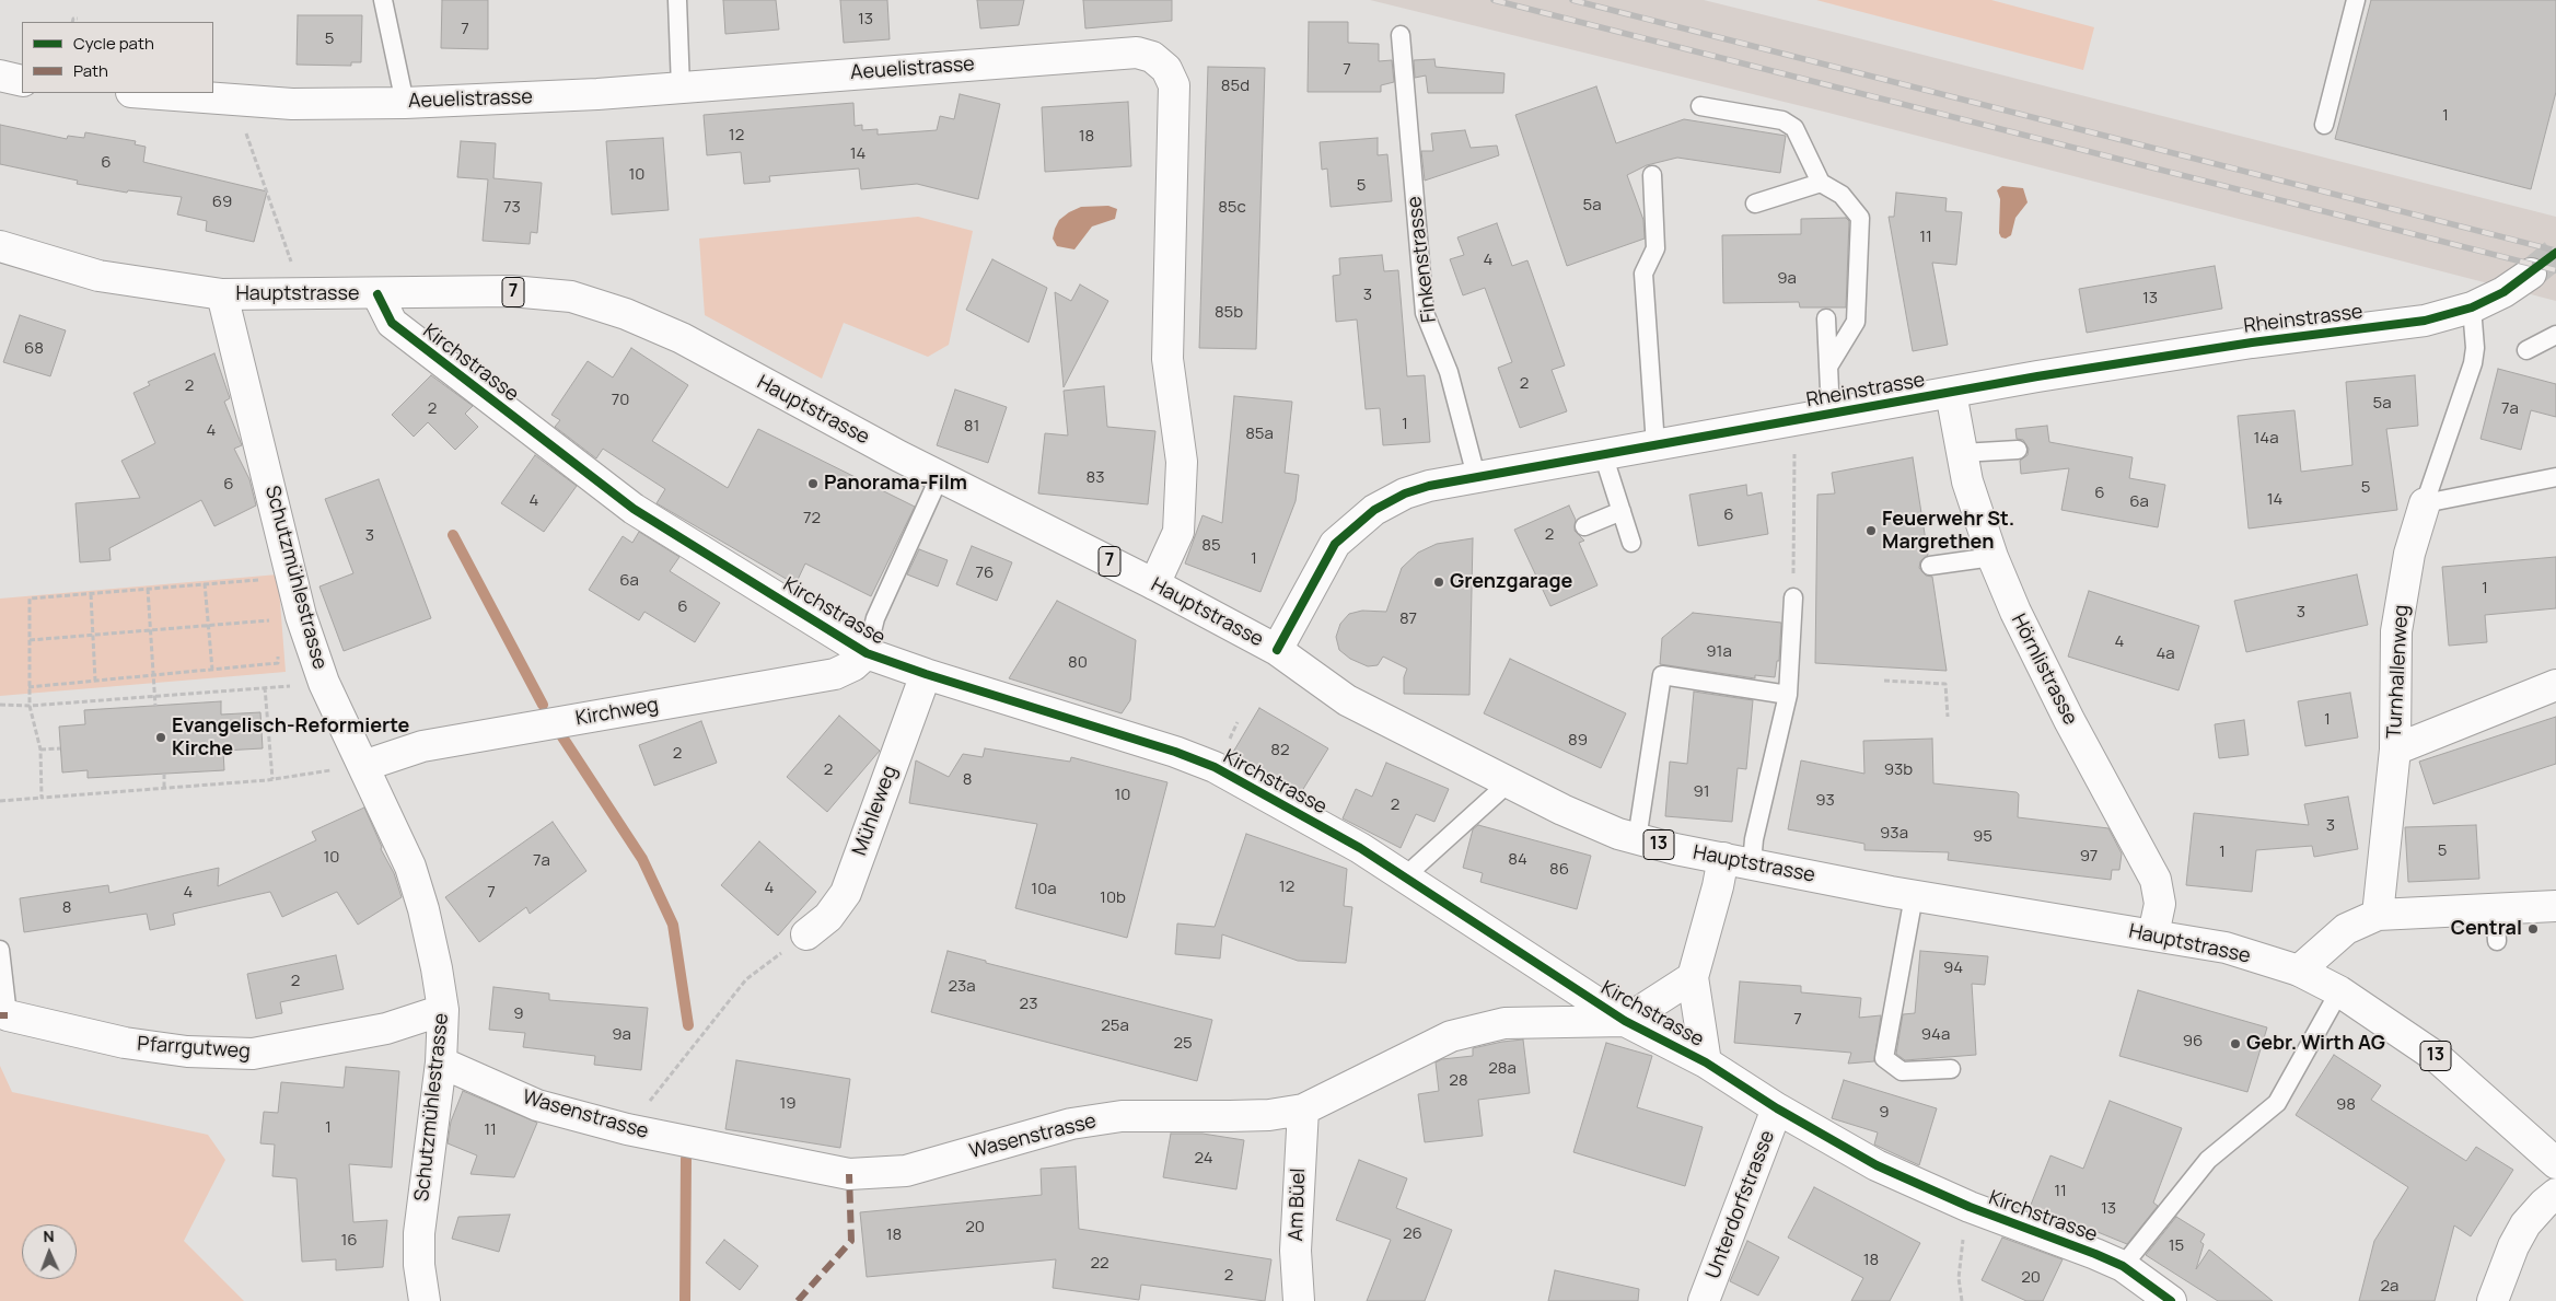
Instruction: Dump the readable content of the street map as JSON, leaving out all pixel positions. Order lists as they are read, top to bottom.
{
  "streets": {
    "street": [
      "Aeuelistrasse",
      "7",
      "Hauptstrasse",
      "Rheinstrasse",
      "Kirchstrasse",
      "Schutzmühlestrasse",
      "Hörnlistrasse",
      "Turnhallenweg",
      "Kirchweg",
      "Mühleweg",
      "13",
      "Pfarrgutweg",
      "Wasenstrasse",
      "Am Büel",
      "Unterdorfstrasse"
    ],
    "lane": ["Finkenstrasse"]
  },
  "crossings": [
    ["Aeuelistrasse", "Hauptstrasse"],
    ["Finkenstrasse", "Rheinstrasse"],
    ["Hauptstrasse", "Rheinstrasse"],
    ["Hauptstrasse", "Kirchstrasse"],
    ["Hauptstrasse", "Schutzmühlestrasse"],
    ["Hauptstrasse", "Hörnlistrasse"],
    ["Rheinstrasse", "Hörnlistrasse"],
    ["Rheinstrasse", "Turnhallenweg"],
    ["Kirchstrasse", "Kirchweg"],
    ["Kirchstrasse", "Mühleweg"],
    ["Kirchstrasse", "Wasenstrasse"],
    ["Kirchstrasse", "Unterdorfstrasse"],
    ["Schutzmühlestrasse", "Kirchweg"],
    ["Schutzmühlestrasse", "Pfarrgutweg"],
    ["Schutzmühlestrasse", "Wasenstrasse"],
    ["Wasenstrasse", "Am Büel"]
  ],
  "places": [
    "Panorama-Film",
    "Feuerwehr St. Margrethen",
    "Grenzgarage",
    "Evangelisch-Reformierte Kirche",
    "Central",
    "Gebr. Wirth AG"
  ],
  "house_numbers": [
    "13",
    "7",
    "5",
    "7",
    "85d",
    "1",
    "12",
    "18",
    "14",
    "6",
    "10",
    "5",
    "69",
    "5a",
    "73",
    "85c",
    "11",
    "4",
    "9a",
    "3",
    "13",
    "85b",
    "68",
    "2",
    "2",
    "70",
    "5a",
    "2",
    "7a",
    "1",
    "81",
    "4",
    "85a",
    "14a",
    "83",
    "6",
    "5",
    "6",
    "14",
    "4",
    "6a",
    "6",
    "72",
    "2",
    "3",
    "85",
    "1",
    "76",
    "6a",
    "1",
    "6",
    "3",
    "87",
    "4",
    "91a",
    "4a",
    "80",
    "1",
    "89",
    "82",
    "2",
    "2",
    "93b",
    "8",
    "91",
    "10",
    "93",
    "2",
    "3",
    "93a",
    "95",
    "5",
    "1",
    "97",
    "10",
    "84",
    "7a",
    "86",
    "12",
    "4",
    "10a",
    "4",
    "7",
    "10b",
    "8",
    "94",
    "2",
    "23a",
    "23",
    "9",
    "7",
    "25a",
    "9a",
    "94a",
    "96",
    "25",
    "28a",
    "28",
    "19",
    "98",
    "9",
    "1",
    "11",
    "24",
    "11",
    "13",
    "20",
    "26",
    "18",
    "16",
    "15",
    "18",
    "22",
    "2",
    "20",
    "2a"
  ],
  "legend": ["Cycle path", "Path"],
  "north": "top"
}
